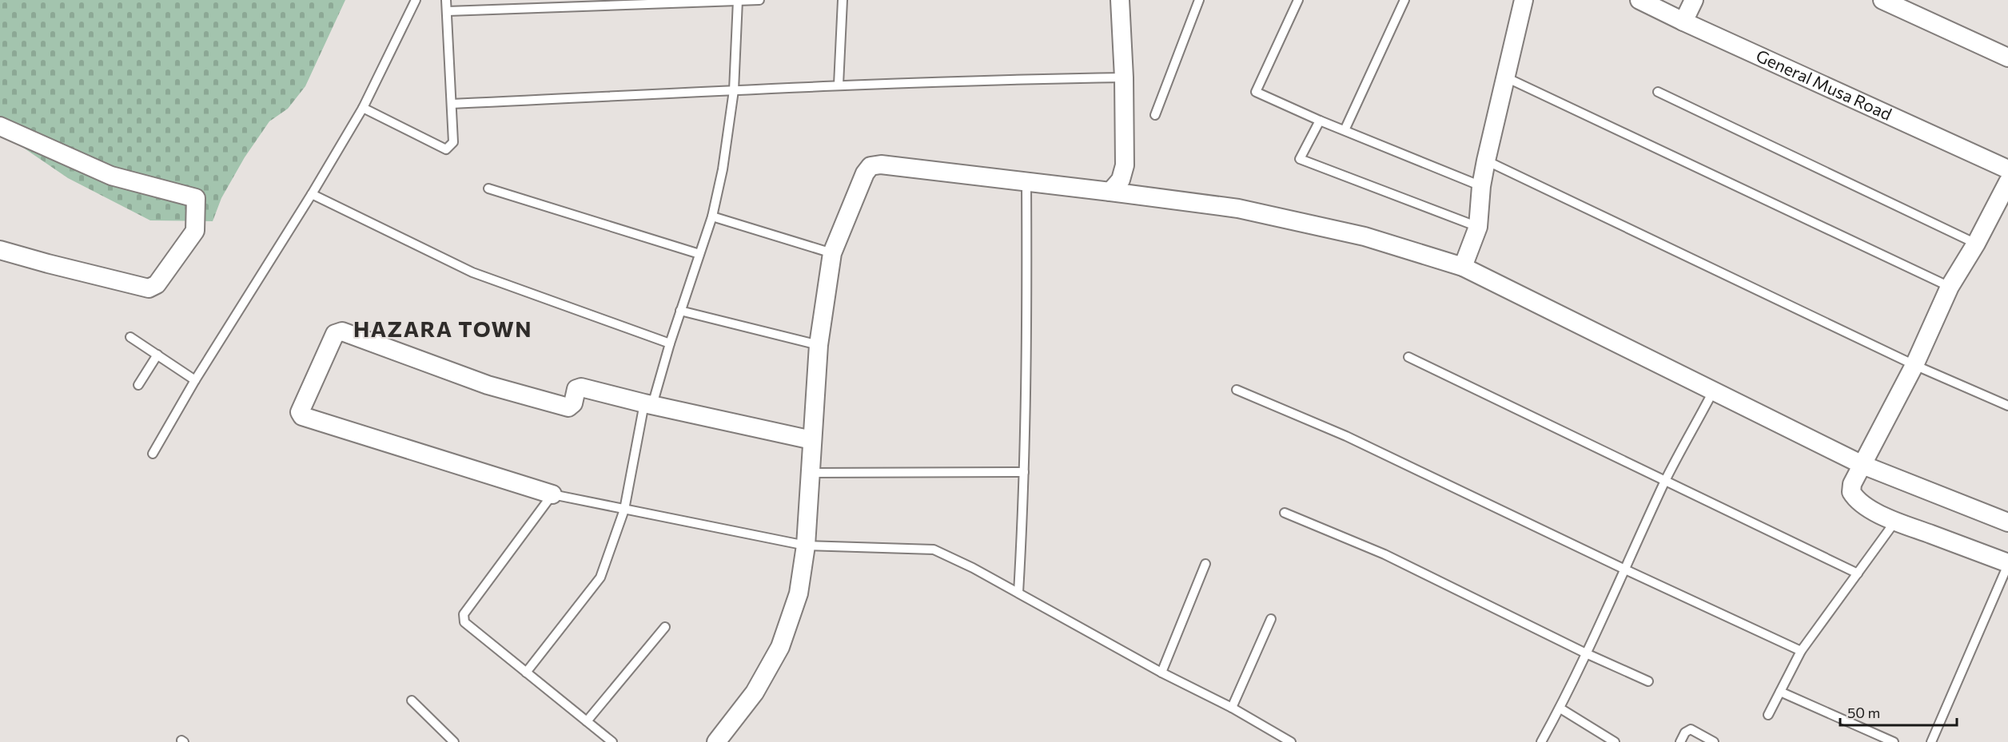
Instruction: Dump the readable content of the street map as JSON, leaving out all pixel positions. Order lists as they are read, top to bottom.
{
  "streets": {
    "street": ["General Musa Road"]
  },
  "districts": ["HAZARA TOWN"],
  "scale_bar": "50 m"
}
